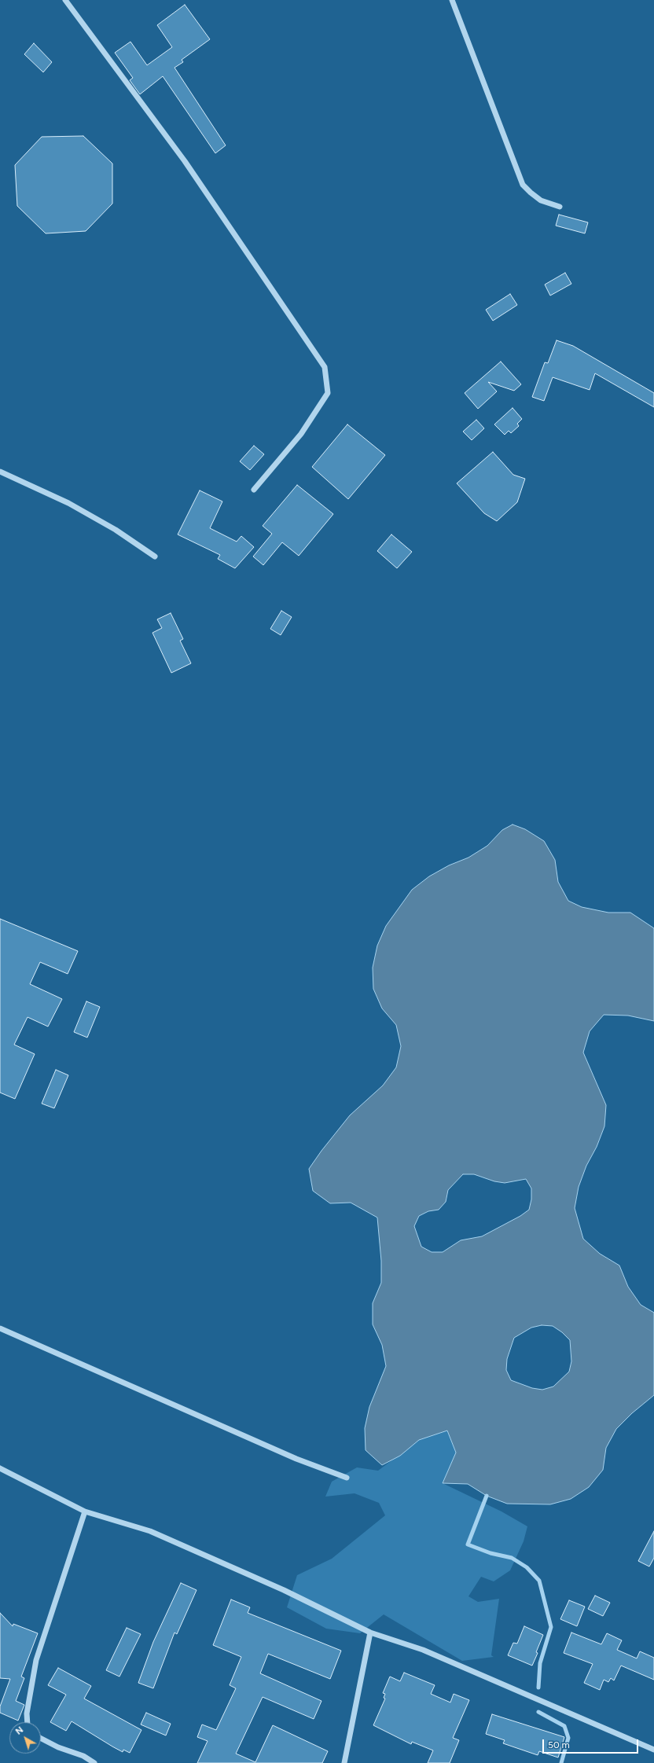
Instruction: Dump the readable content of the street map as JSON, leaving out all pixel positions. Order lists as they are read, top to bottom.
{
  "scale_bar": "50 m",
  "north": "top left"
}
